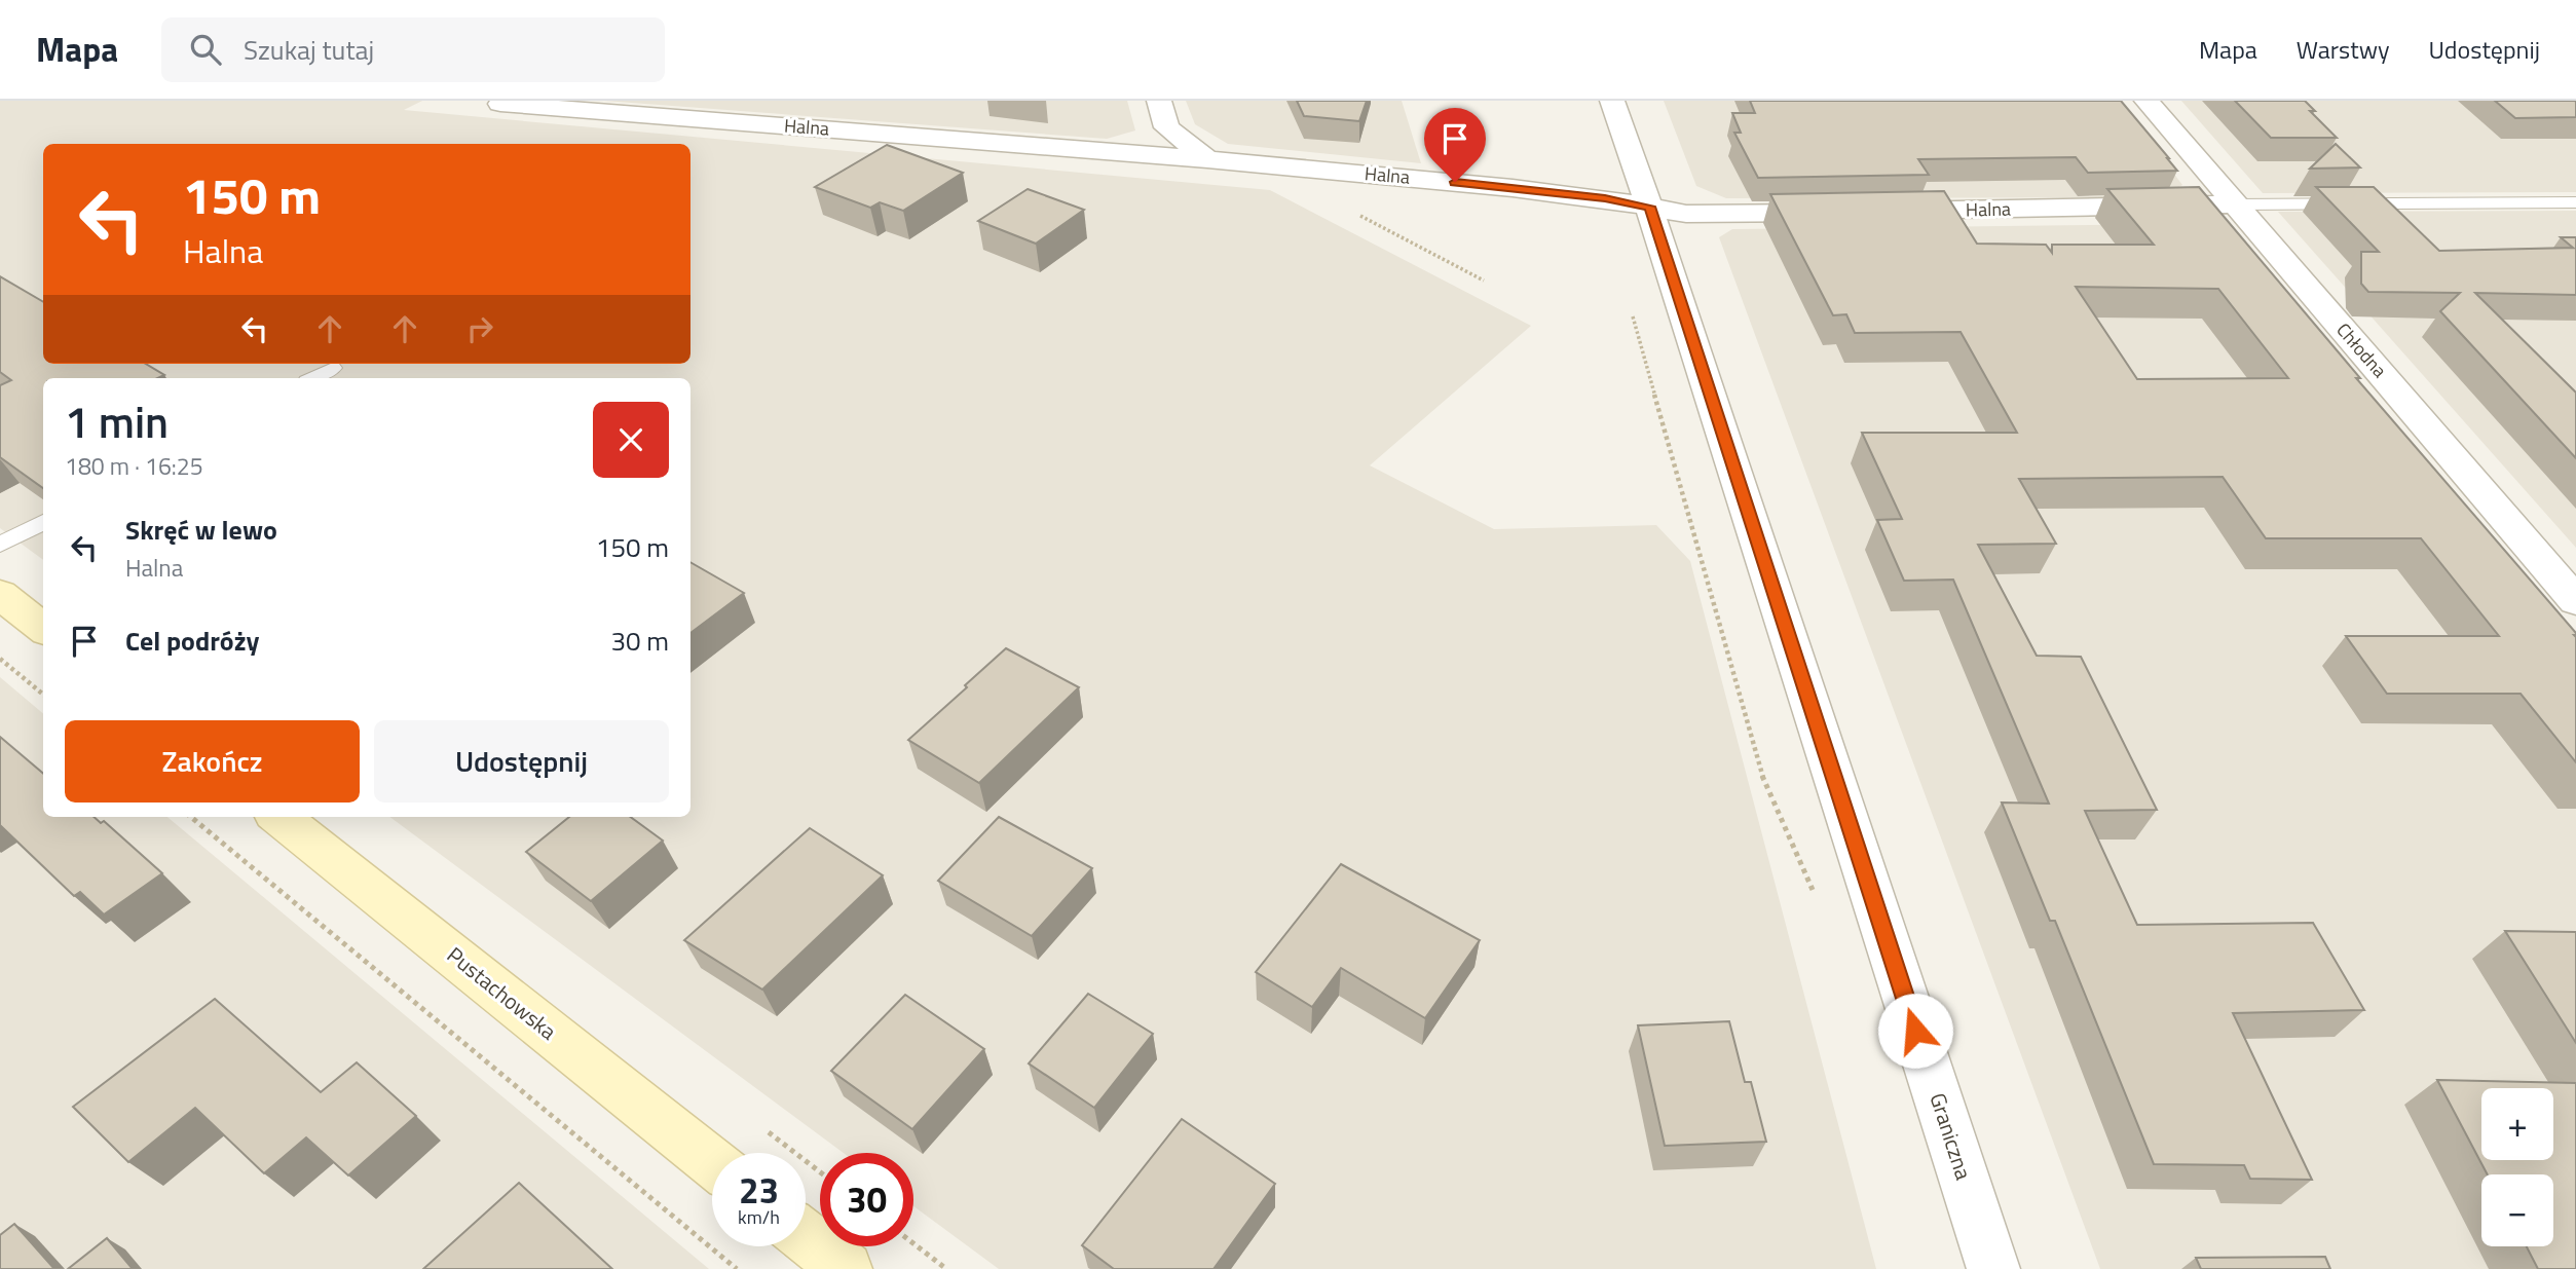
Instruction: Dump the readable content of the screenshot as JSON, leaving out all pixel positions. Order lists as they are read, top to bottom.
{
  "streets": {
    "street": [
      "Halna",
      "Chłodna",
      "Pustachowska",
      "Graniczna"
    ]
  },
  "crossings": [
    ["Halna", "Chłodna"],
    ["Halna", "Graniczna"]
  ],
  "page": {
    "header": "Mapa",
    "search": "Szukaj tutaj",
    "nav": ["Mapa", "Warstwy", "Udostępnij"],
    "turn": ["150 m", "Halna"],
    "heading": ["1 min", "180 m · 16:25"],
    "list": [
      {
        "name": "Skręć w lewo",
        "note": "Halna",
        "value": "150 m"
      },
      {
        "name": "Cel podróży",
        "value": "30 m"
      }
    ],
    "buttons": ["Zakończ", "Udostępnij"],
    "map_buttons": ["+", "−"],
    "speed": "23 km/h",
    "limit": "30"
  }
}
